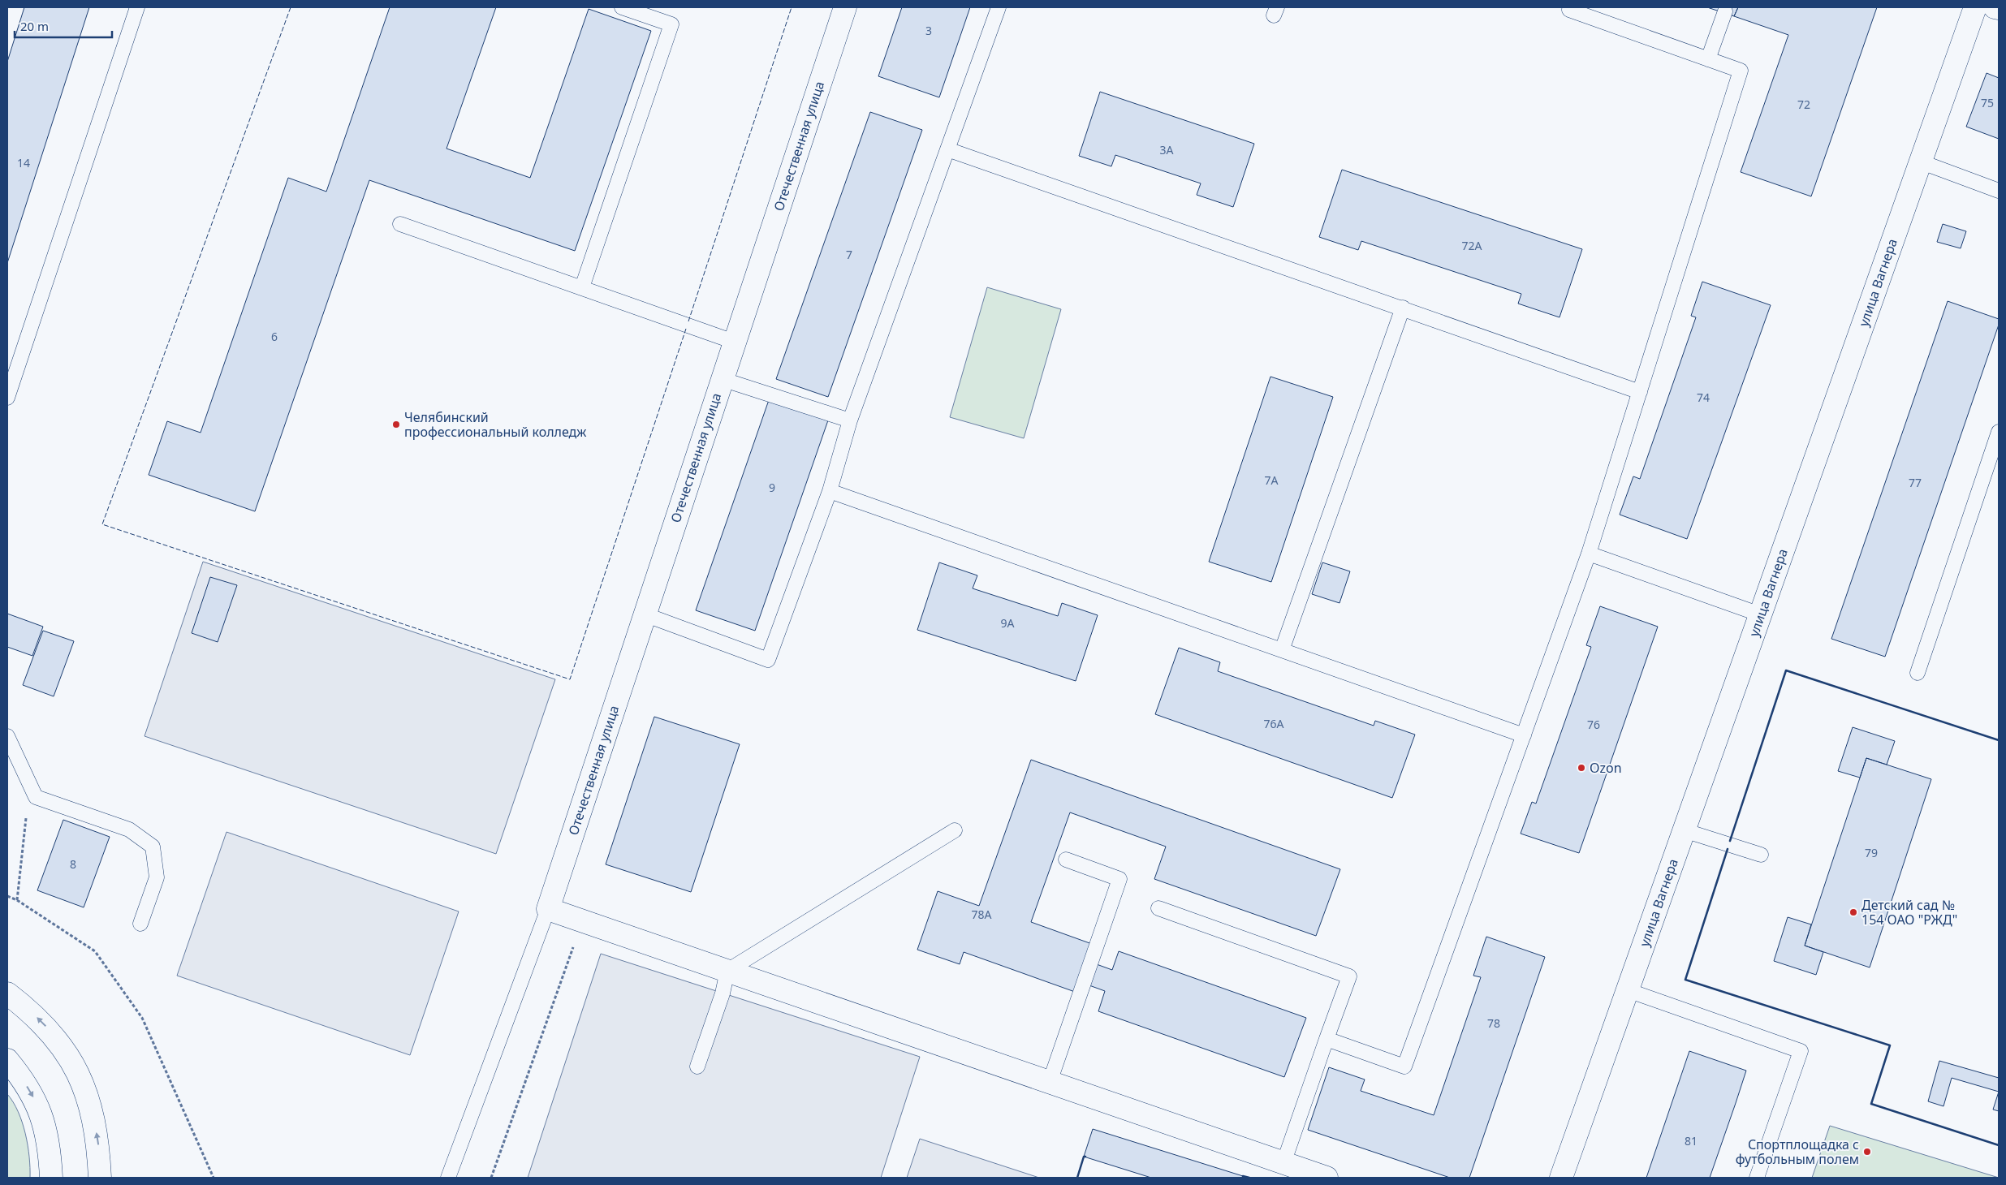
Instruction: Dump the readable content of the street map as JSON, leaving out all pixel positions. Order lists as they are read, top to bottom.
{
  "streets": {
    "street": ["Отечественная улица", "улица Вагнера"]
  },
  "places": [
    "Челябинский профессиональный колледж",
    "Ozon",
    "Детский сад № 154 ОАО \"РЖД\"",
    "Спортплощадка с футбольным полем"
  ],
  "house_numbers": [
    "3",
    "75",
    "72",
    "3А",
    "14",
    "72А",
    "7",
    "6",
    "74",
    "7А",
    "77",
    "9",
    "9А",
    "76А",
    "76",
    "79",
    "8",
    "78А",
    "78",
    "81"
  ],
  "scale_bar": "20 m"
}
